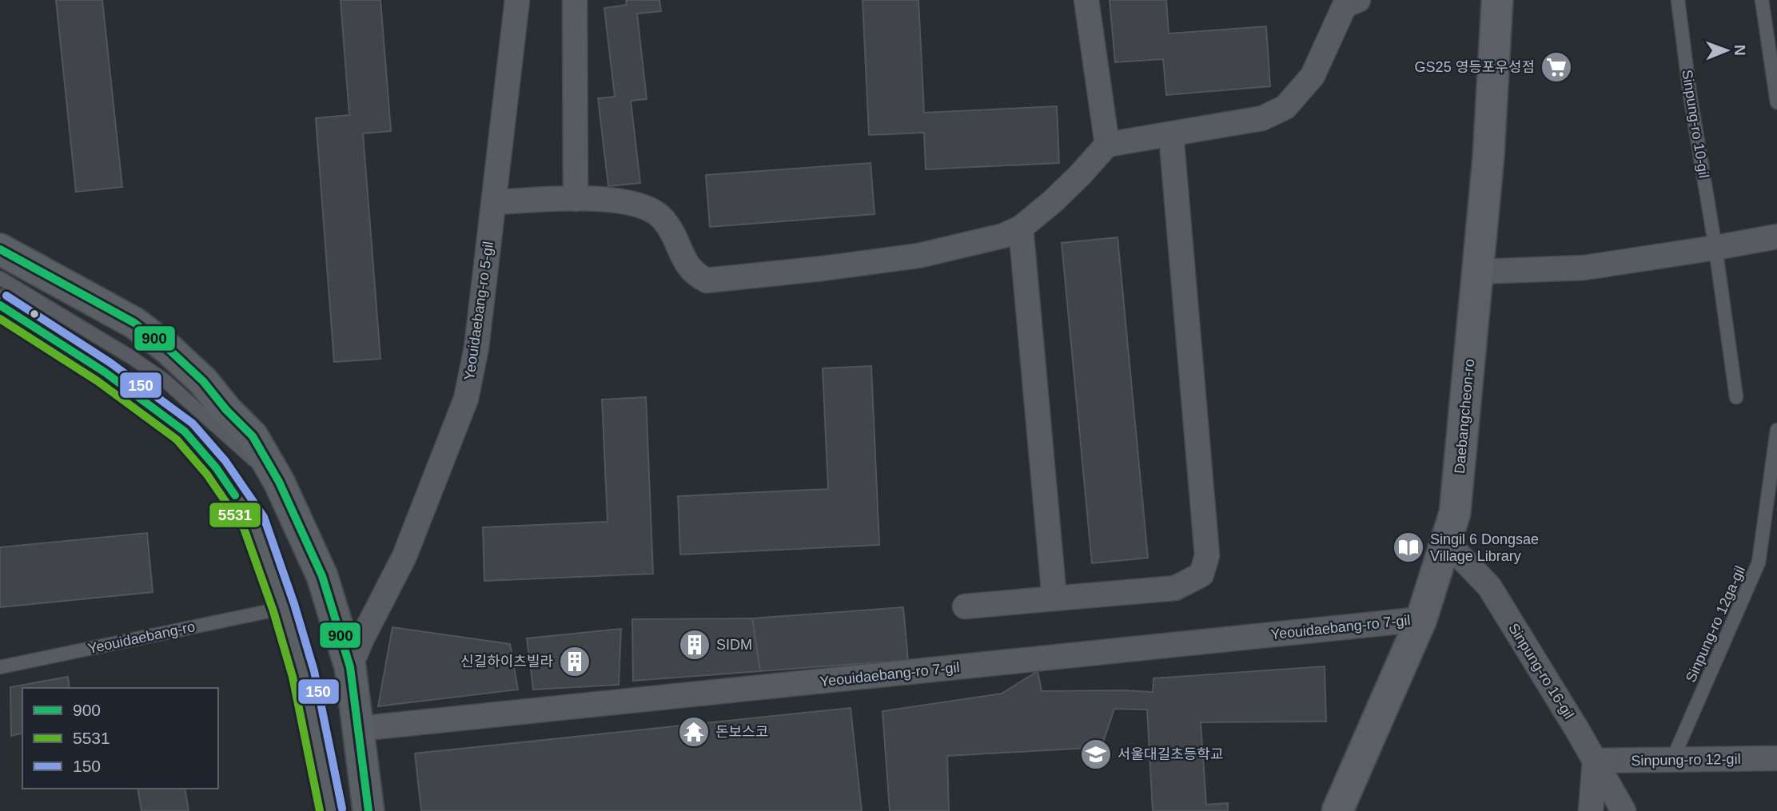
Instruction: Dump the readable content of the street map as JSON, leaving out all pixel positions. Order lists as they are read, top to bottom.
{
  "streets": {
    "main road": ["Daebangcheon-ro"],
    "street": [
      "Yeouidaebang-ro 5-gil",
      "Yeouidaebang-ro 7-gil",
      "Sinpung-ro 16-gil",
      "Sinpung-ro 12-gil"
    ],
    "lane": ["Sinpung-ro 10-gil", "Sinpung-ro 12ga-gil", "Yeouidaebang-ro"]
  },
  "crossings": [
    ["Daebangcheon-ro", "Yeouidaebang-ro 7-gil"],
    ["Daebangcheon-ro", "Sinpung-ro 16-gil"],
    ["Sinpung-ro 12ga-gil", "Sinpung-ro 12-gil"],
    ["Sinpung-ro 16-gil", "Sinpung-ro 12-gil"]
  ],
  "places": {
    "supermarket": ["GS25 영등포우성점"],
    "library": ["Singil 6 Dongsae Village Library"],
    "building": ["SIDM", "신길하이츠빌라"],
    "temple": ["돈보스코"],
    "school or university": ["서울대길초등학교"]
  },
  "lines": ["transit line 900", "transit line 150", "transit line 5531"],
  "legend": ["900", "5531", "150"],
  "north": "right"
}
